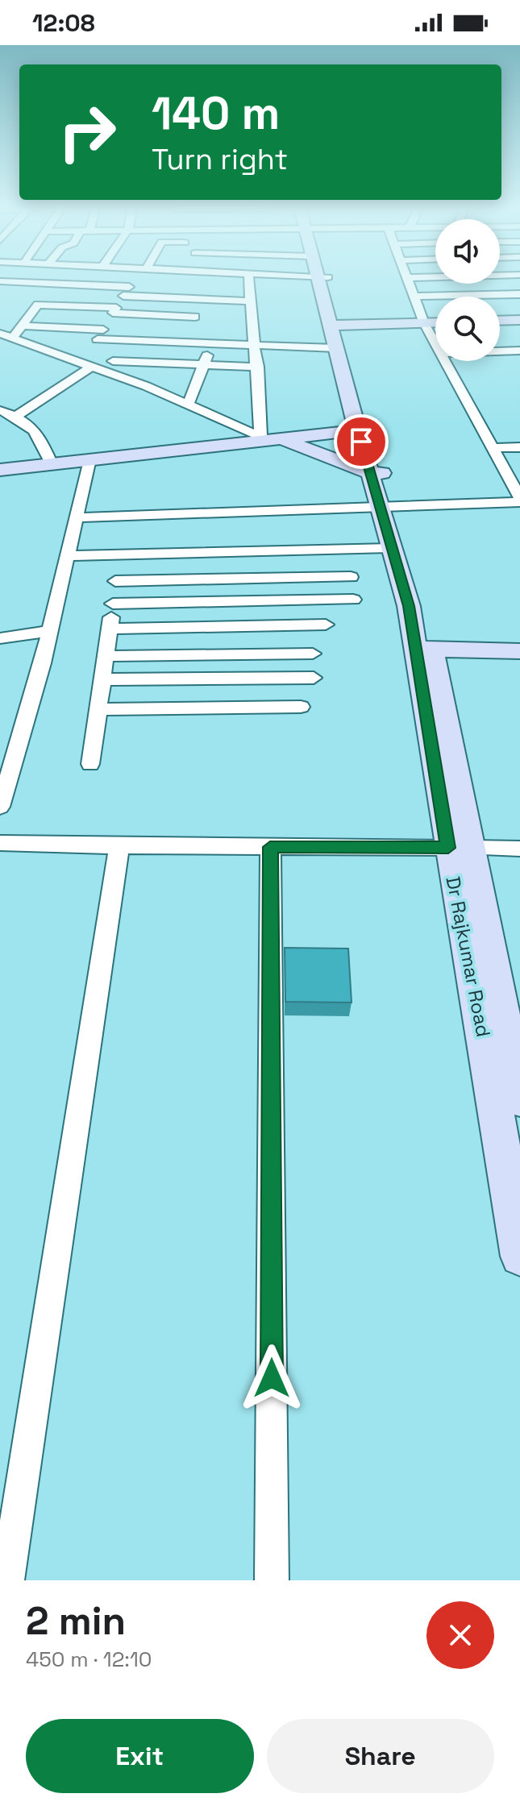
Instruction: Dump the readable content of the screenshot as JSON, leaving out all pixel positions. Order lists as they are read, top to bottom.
{
  "streets": {
    "main road": ["Dr Rajkumar Road"]
  },
  "page": {
    "status": "12:08",
    "turn": ["140 m", "Turn right"],
    "heading": ["2 min", "450 m · 12:10"],
    "buttons": ["Exit", "Share"]
  }
}
